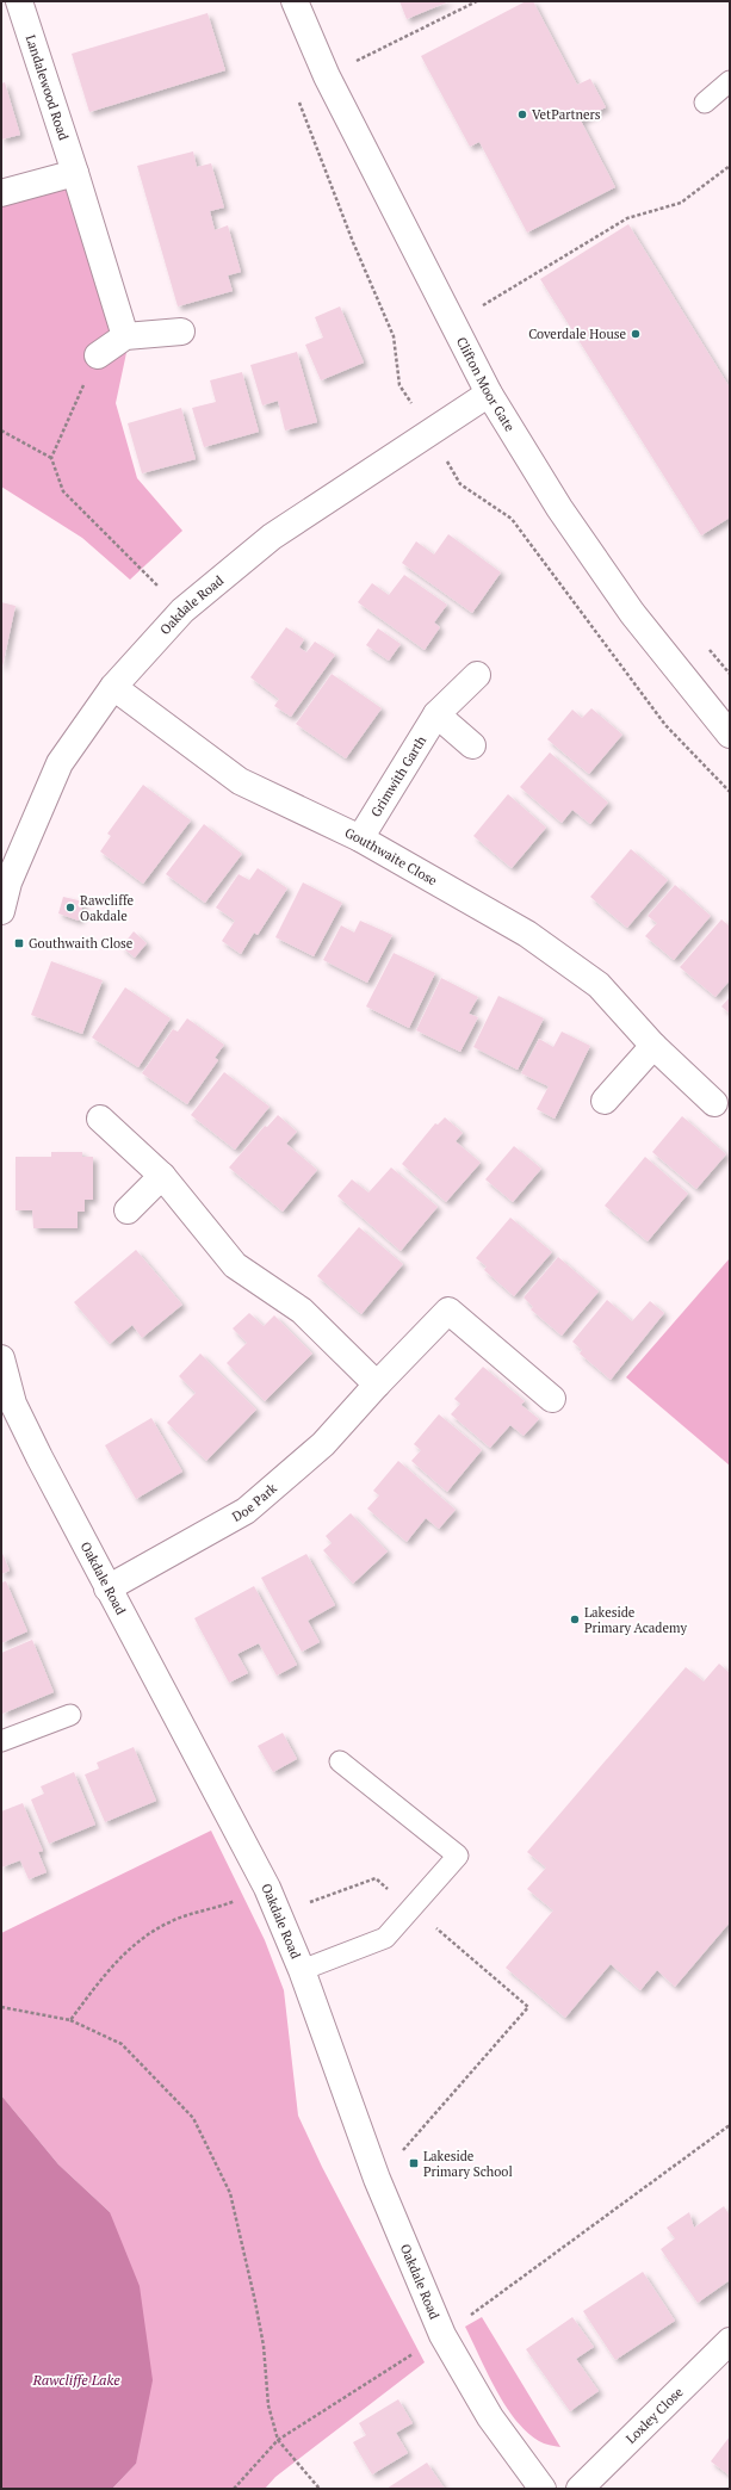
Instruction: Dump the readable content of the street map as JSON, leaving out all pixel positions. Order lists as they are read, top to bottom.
{
  "streets": {
    "street": [
      "Landalewood Road",
      "Clifton Moor Gate",
      "Oakdale Road",
      "Grimwith Garth",
      "Gouthwaite Close",
      "Doe Park",
      "Loxley Close"
    ]
  },
  "crossings": [
    ["Clifton Moor Gate", "Oakdale Road"],
    ["Oakdale Road", "Gouthwaite Close"],
    ["Oakdale Road", "Doe Park"],
    ["Grimwith Garth", "Gouthwaite Close"]
  ],
  "water": ["Rawcliffe Lake"],
  "places": {
    "other": [
      "VetPartners",
      "Coverdale House",
      "Rawcliffe Oakdale",
      "Lakeside Primary Academy"
    ],
    "transit": ["Gouthwaith Close", "Lakeside Primary School"]
  }
}
